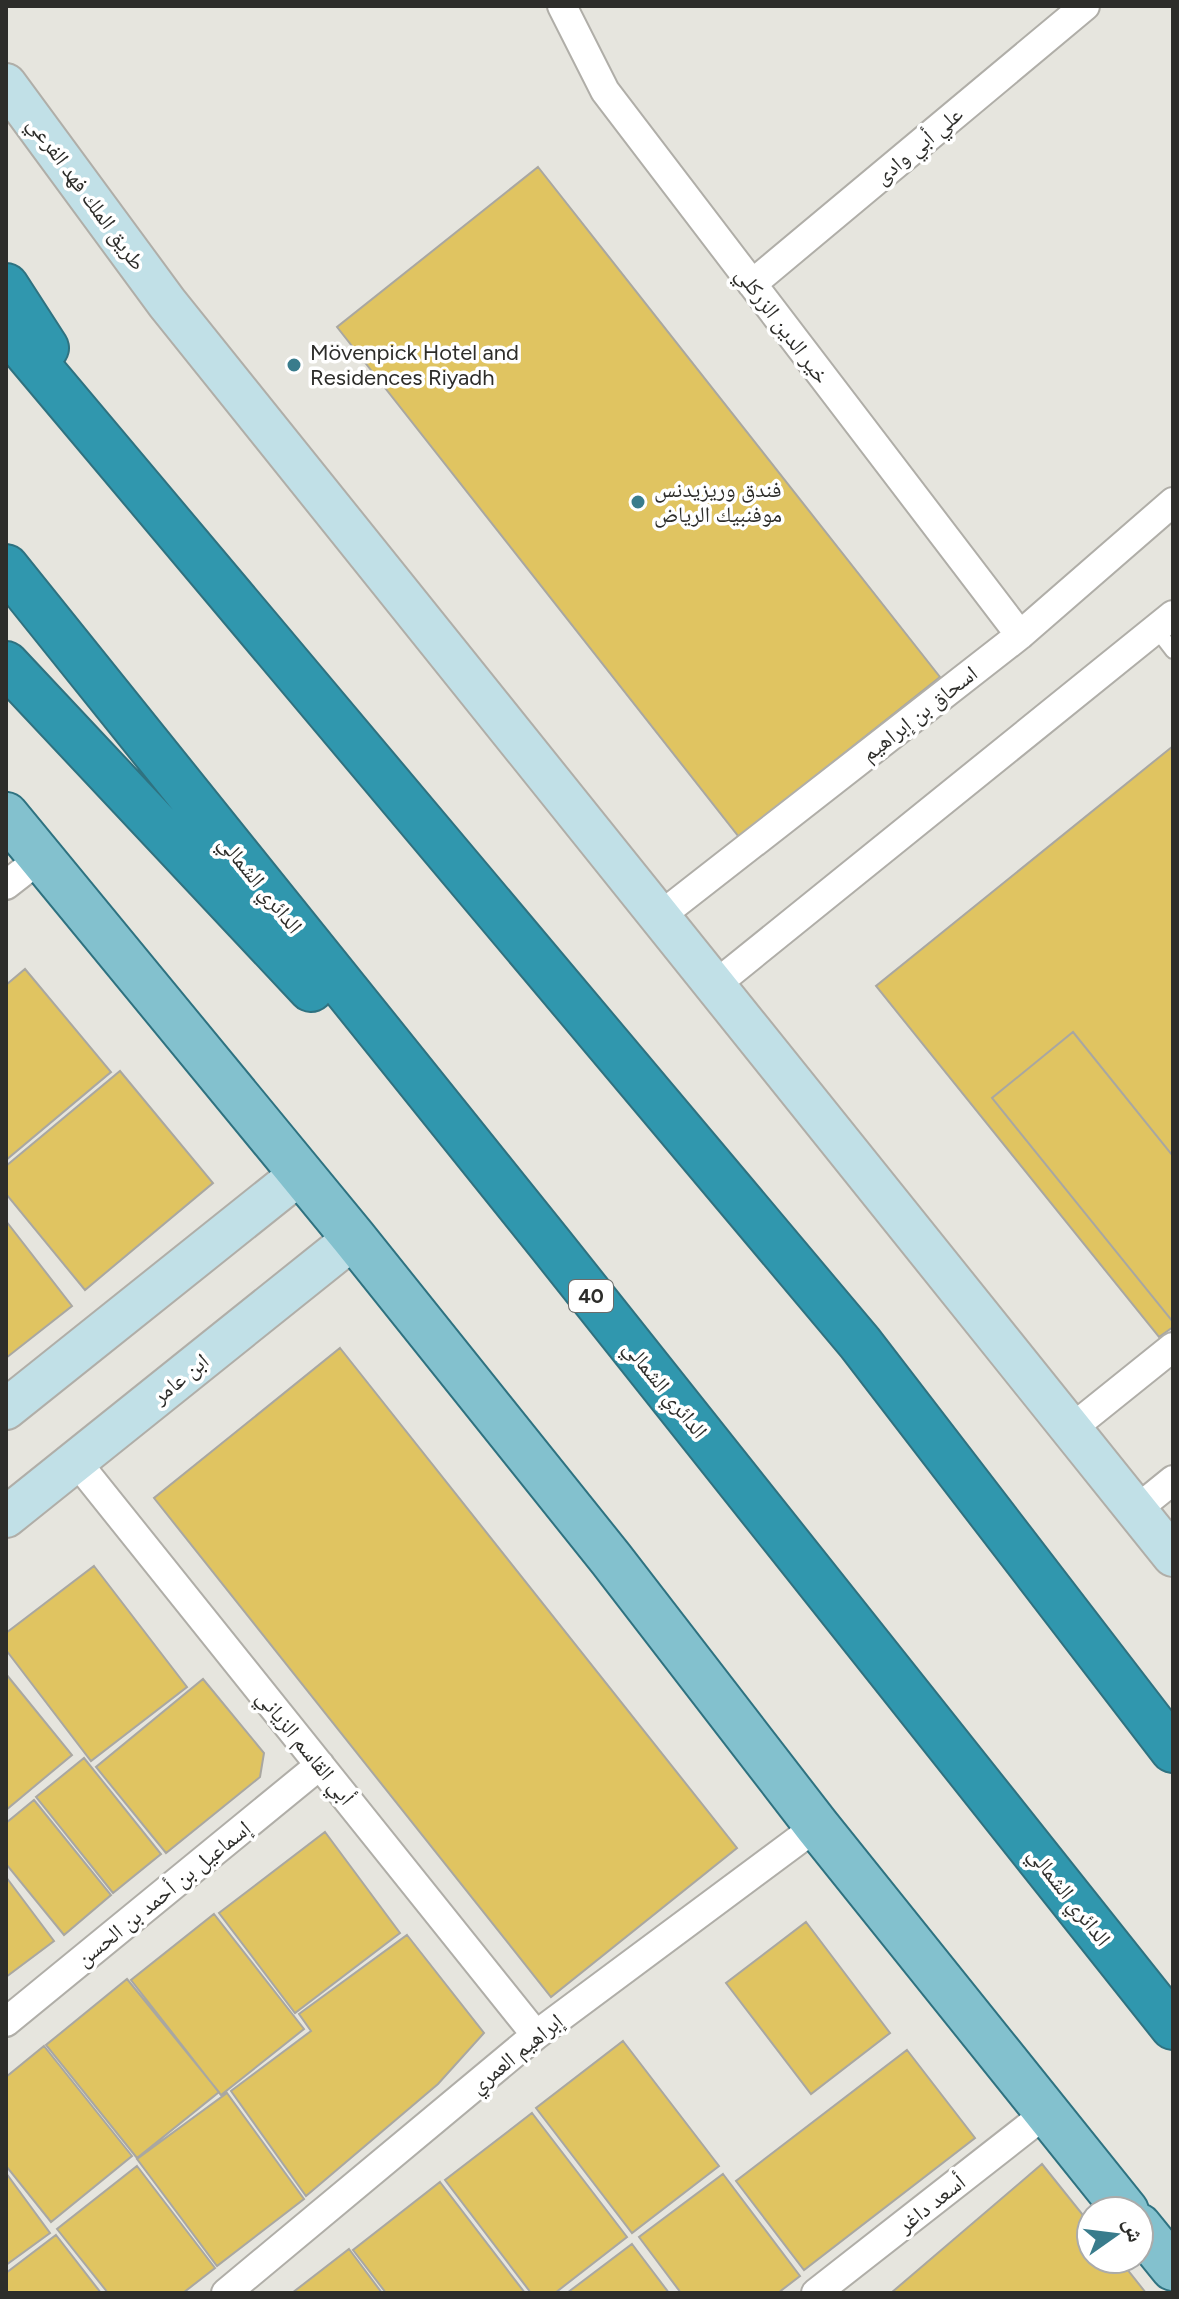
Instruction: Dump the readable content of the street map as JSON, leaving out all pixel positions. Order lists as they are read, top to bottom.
{
  "streets": {
    "highway": ["الدائري الشمالي", "40"],
    "street": [
      "علي أبي وادى",
      "طريق الملك فهد الفرعي",
      "خير الدين الزركلي",
      "اسحاق بن إبراهيم",
      "ابن عامر",
      "أبي القاسم الزياني",
      "إسماعيل بن أحمد بن الحسن",
      "إبراهيم العمري",
      "أسعد داغر"
    ]
  },
  "crossings": [
    ["علي أبي وادى", "خير الدين الزركلي"],
    ["طريق الملك فهد الفرعي", "اسحاق بن إبراهيم"],
    ["خير الدين الزركلي", "اسحاق بن إبراهيم"],
    ["ابن عامر", "أبي القاسم الزياني"],
    ["أبي القاسم الزياني", "إسماعيل بن أحمد بن الحسن"],
    ["أبي القاسم الزياني", "إبراهيم العمري"]
  ],
  "places": ["Mövenpick Hotel and Residences Riyadh", "فندق وريزيدنس موفنبيك الرياض"],
  "north": "right"
}
